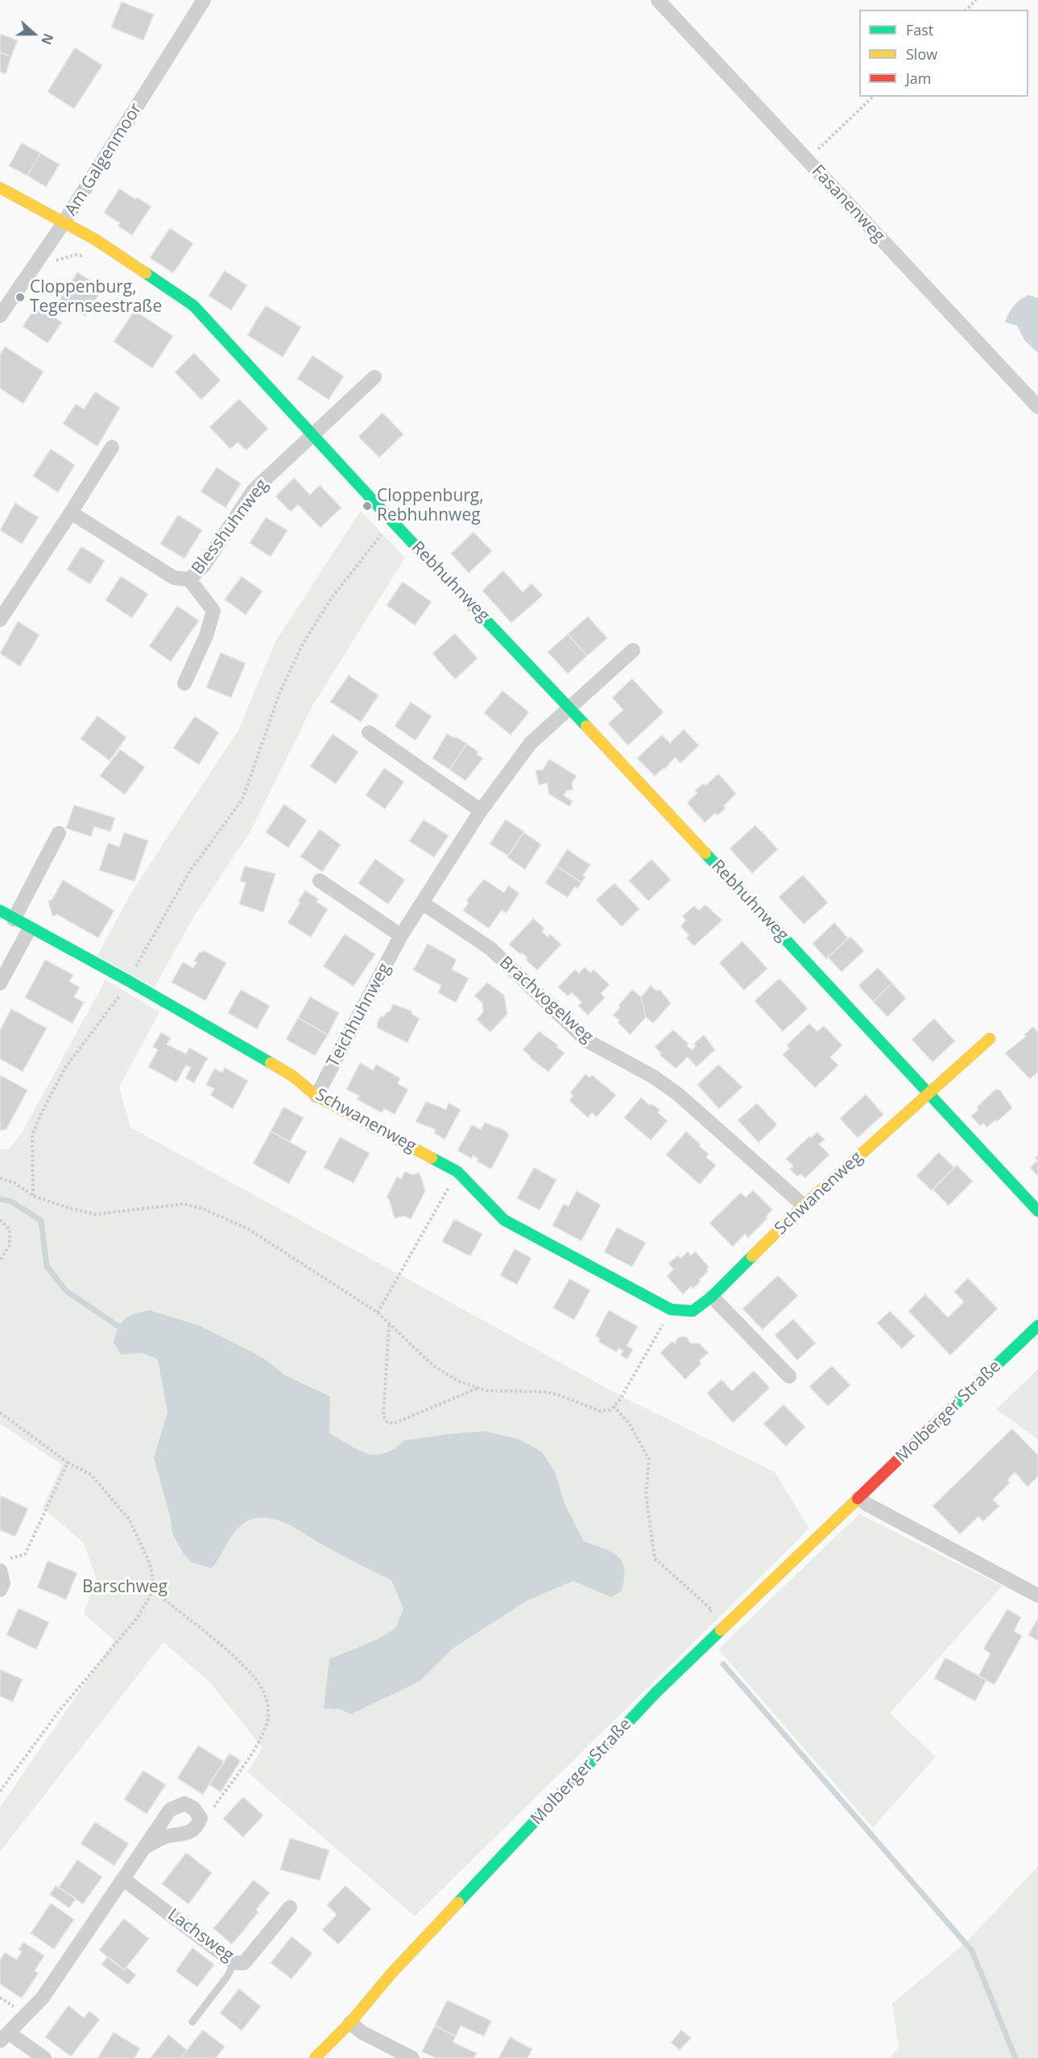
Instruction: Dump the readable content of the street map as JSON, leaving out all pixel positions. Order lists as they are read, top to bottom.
{
  "streets": {
    "street": [
      "Am Galgenmoor",
      "Fasanenweg",
      "Blesshuhnweg",
      "Rebhuhnweg",
      "Brachvogelweg",
      "Teichhuhnweg",
      "Schwanenweg",
      "Molberger Straße",
      "Lachsweg"
    ]
  },
  "crossings": [
    ["Am Galgenmoor", "Rebhuhnweg"],
    ["Blesshuhnweg", "Rebhuhnweg"],
    ["Rebhuhnweg", "Teichhuhnweg"],
    ["Rebhuhnweg", "Schwanenweg"],
    ["Brachvogelweg", "Teichhuhnweg"],
    ["Brachvogelweg", "Schwanenweg"],
    ["Teichhuhnweg", "Schwanenweg"]
  ],
  "parks": ["Barschweg"],
  "places": ["Cloppenburg, Tegernseestraße", "Cloppenburg, Rebhuhnweg"],
  "legend": ["Fast", "Slow", "Jam"],
  "north": "right"
}
